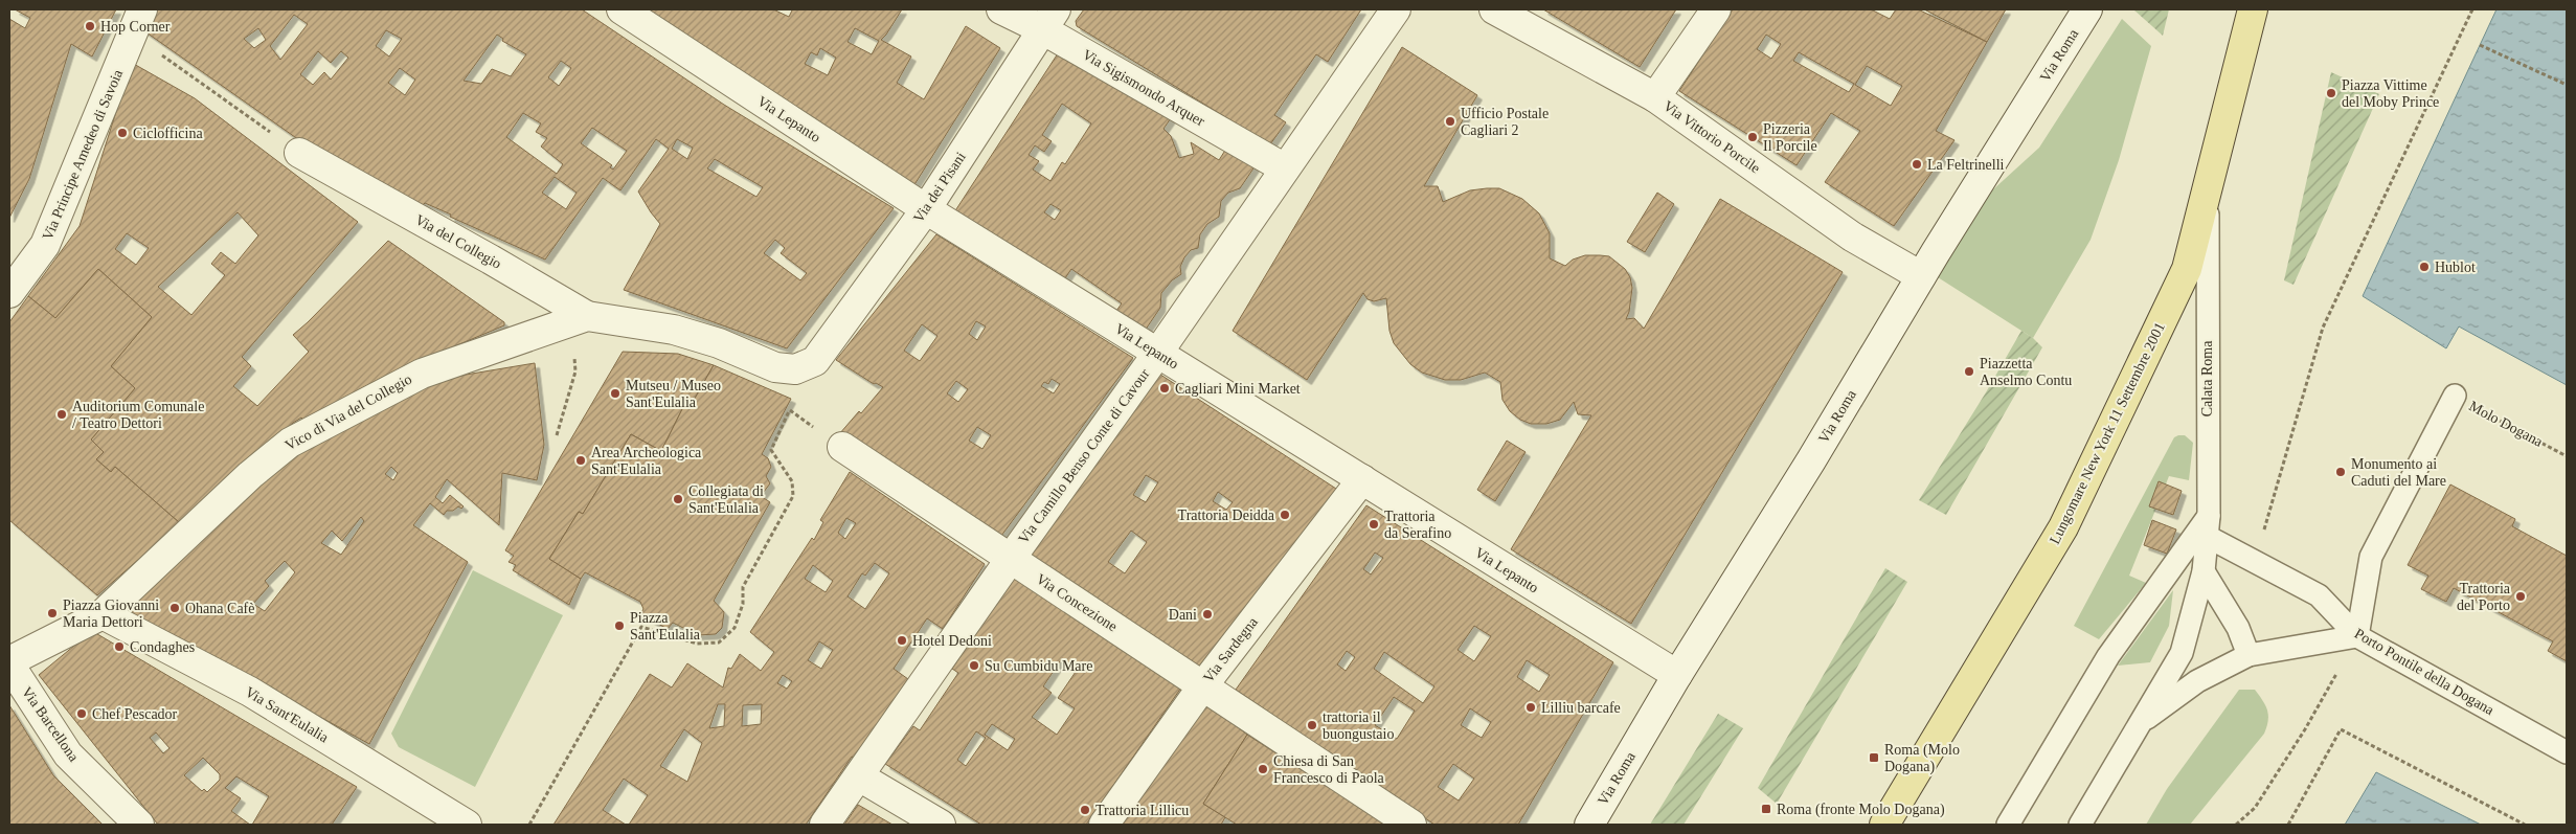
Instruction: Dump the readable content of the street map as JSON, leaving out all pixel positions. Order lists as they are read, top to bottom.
{
  "streets": {
    "main road": ["Lungomare New York 11 Settembre 2001"],
    "street": [
      "Via Roma",
      "Via Sigismondo Arquer",
      "Via Lepanto",
      "Via Vittorio Porcile",
      "Via Principe Amedeo di Savoia",
      "Via dei Pisani",
      "Via del Collegio",
      "Vico di Via del Collegio",
      "Via Camillo Benso Conte di Cavour",
      "Via Concezione",
      "Via Sardegna",
      "Via Sant'Eulalia",
      "Via Barcellona"
    ],
    "lane": ["Calata Roma", "Molo Dogana", "Porto Pontile della Dogana"]
  },
  "crossings": [
    ["Via Roma", "Via Lepanto"],
    ["Via Roma", "Via Vittorio Porcile"],
    ["Via Sigismondo Arquer", "Via dei Pisani"],
    ["Via Sigismondo Arquer", "Via Camillo Benso Conte di Cavour"],
    ["Via Lepanto", "Via dei Pisani"],
    ["Via Lepanto", "Via Camillo Benso Conte di Cavour"],
    ["Via Lepanto", "Via Sardegna"],
    ["Via dei Pisani", "Via del Collegio"],
    ["Via del Collegio", "Vico di Via del Collegio"],
    ["Calata Roma", "Lungomare New York 11 Settembre 2001"],
    ["Calata Roma", "Porto Pontile della Dogana"],
    ["Vico di Via del Collegio", "Via Sant'Eulalia"],
    ["Molo Dogana", "Porto Pontile della Dogana"],
    ["Via Camillo Benso Conte di Cavour", "Via Concezione"],
    ["Via Concezione", "Via Sardegna"]
  ],
  "places": {
    "other": [
      "Hop Corner",
      "Piazza Vittime del Moby Prince",
      "Ufficio Postale Cagliari 2",
      "Ciclofficina",
      "Pizzeria Il Porcile",
      "La Feltrinelli",
      "Hublot",
      "Piazzetta Anselmo Contu",
      "Cagliari Mini Market",
      "Mutseu / Museo Sant'Eulalia",
      "Auditorium Comunale / Teatro Dettori",
      "Area Archeologica Sant'Eulalia",
      "Monumento ai Caduti del Mare",
      "Collegiata di Sant'Eulalia",
      "Trattoria Deidda",
      "Trattoria da Serafino",
      "Trattoria del Porto",
      "Ohana Cafè",
      "Piazza Giovanni Maria Dettori",
      "Dani",
      "Piazza Sant'Eulalia",
      "Hotel Dedoni",
      "Condaghes",
      "Su Cumbidu Mare",
      "Lilliu barcafe",
      "Chef Pescador",
      "trattoria il buongustaio",
      "Chiesa di San Francesco di Paola",
      "Trattoria Lillicu"
    ],
    "transit": ["Roma (Molo Dogana)", "Roma (fronte Molo Dogana)"]
  }
}
